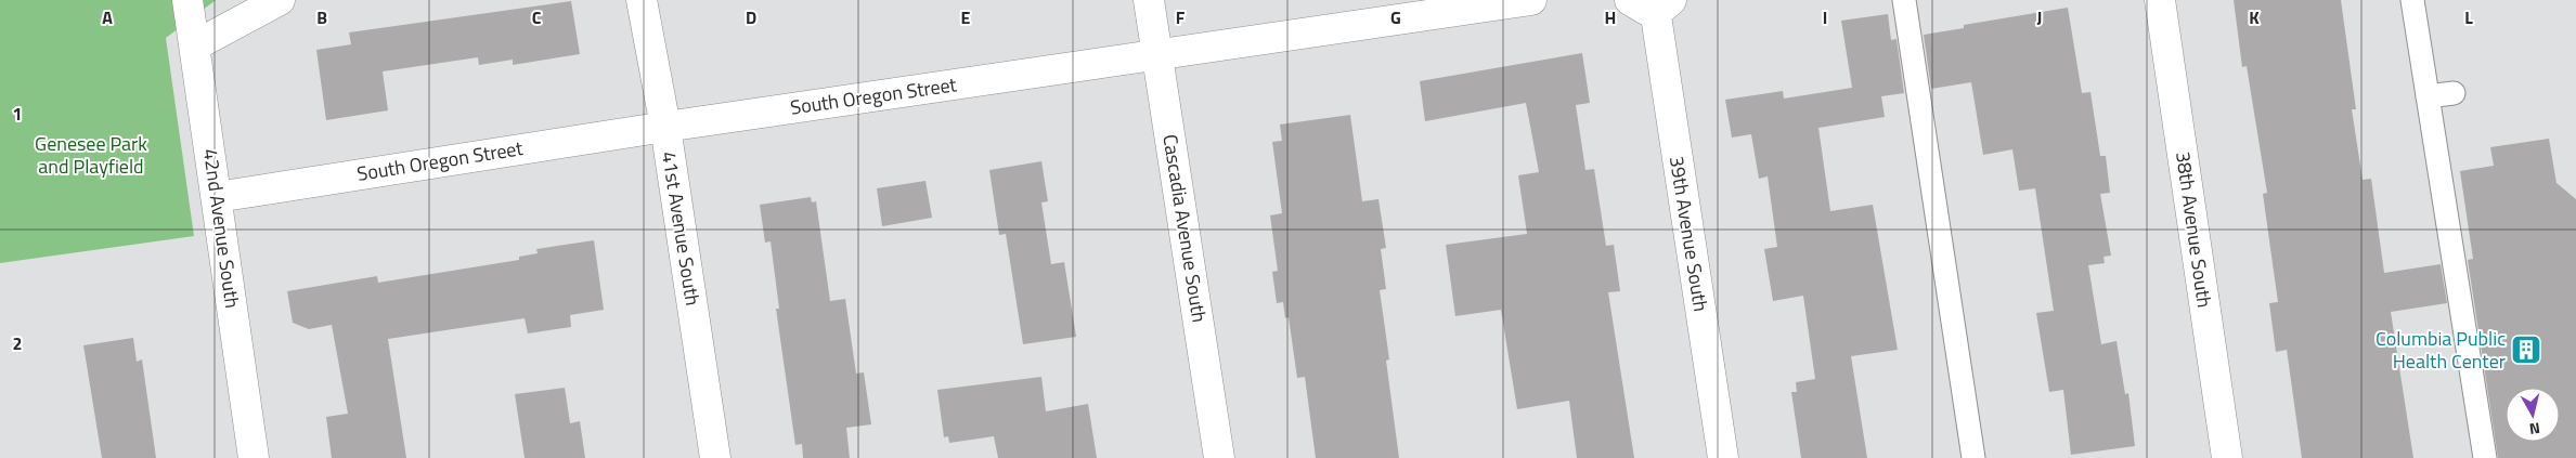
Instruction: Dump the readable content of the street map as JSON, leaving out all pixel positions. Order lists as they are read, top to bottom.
{
  "streets": {
    "street": [
      "South Oregon Street",
      "42nd Avenue South",
      "41st Avenue South",
      "Cascadia Avenue South",
      "38th Avenue South",
      "39th Avenue South"
    ]
  },
  "crossings": [
    ["South Oregon Street", "42nd Avenue South"],
    ["South Oregon Street", "41st Avenue South"],
    ["South Oregon Street", "Cascadia Avenue South"]
  ],
  "parks": ["Genesee Park and Playfield"],
  "places": {
    "building": ["Columbia Public Health Center"]
  },
  "north": "bottom",
  "grid": {
    "columns": [
      "A",
      "B",
      "C",
      "D",
      "E",
      "F",
      "G",
      "H",
      "I",
      "J",
      "K",
      "L"
    ],
    "rows": ["1", "2"]
  }
}
